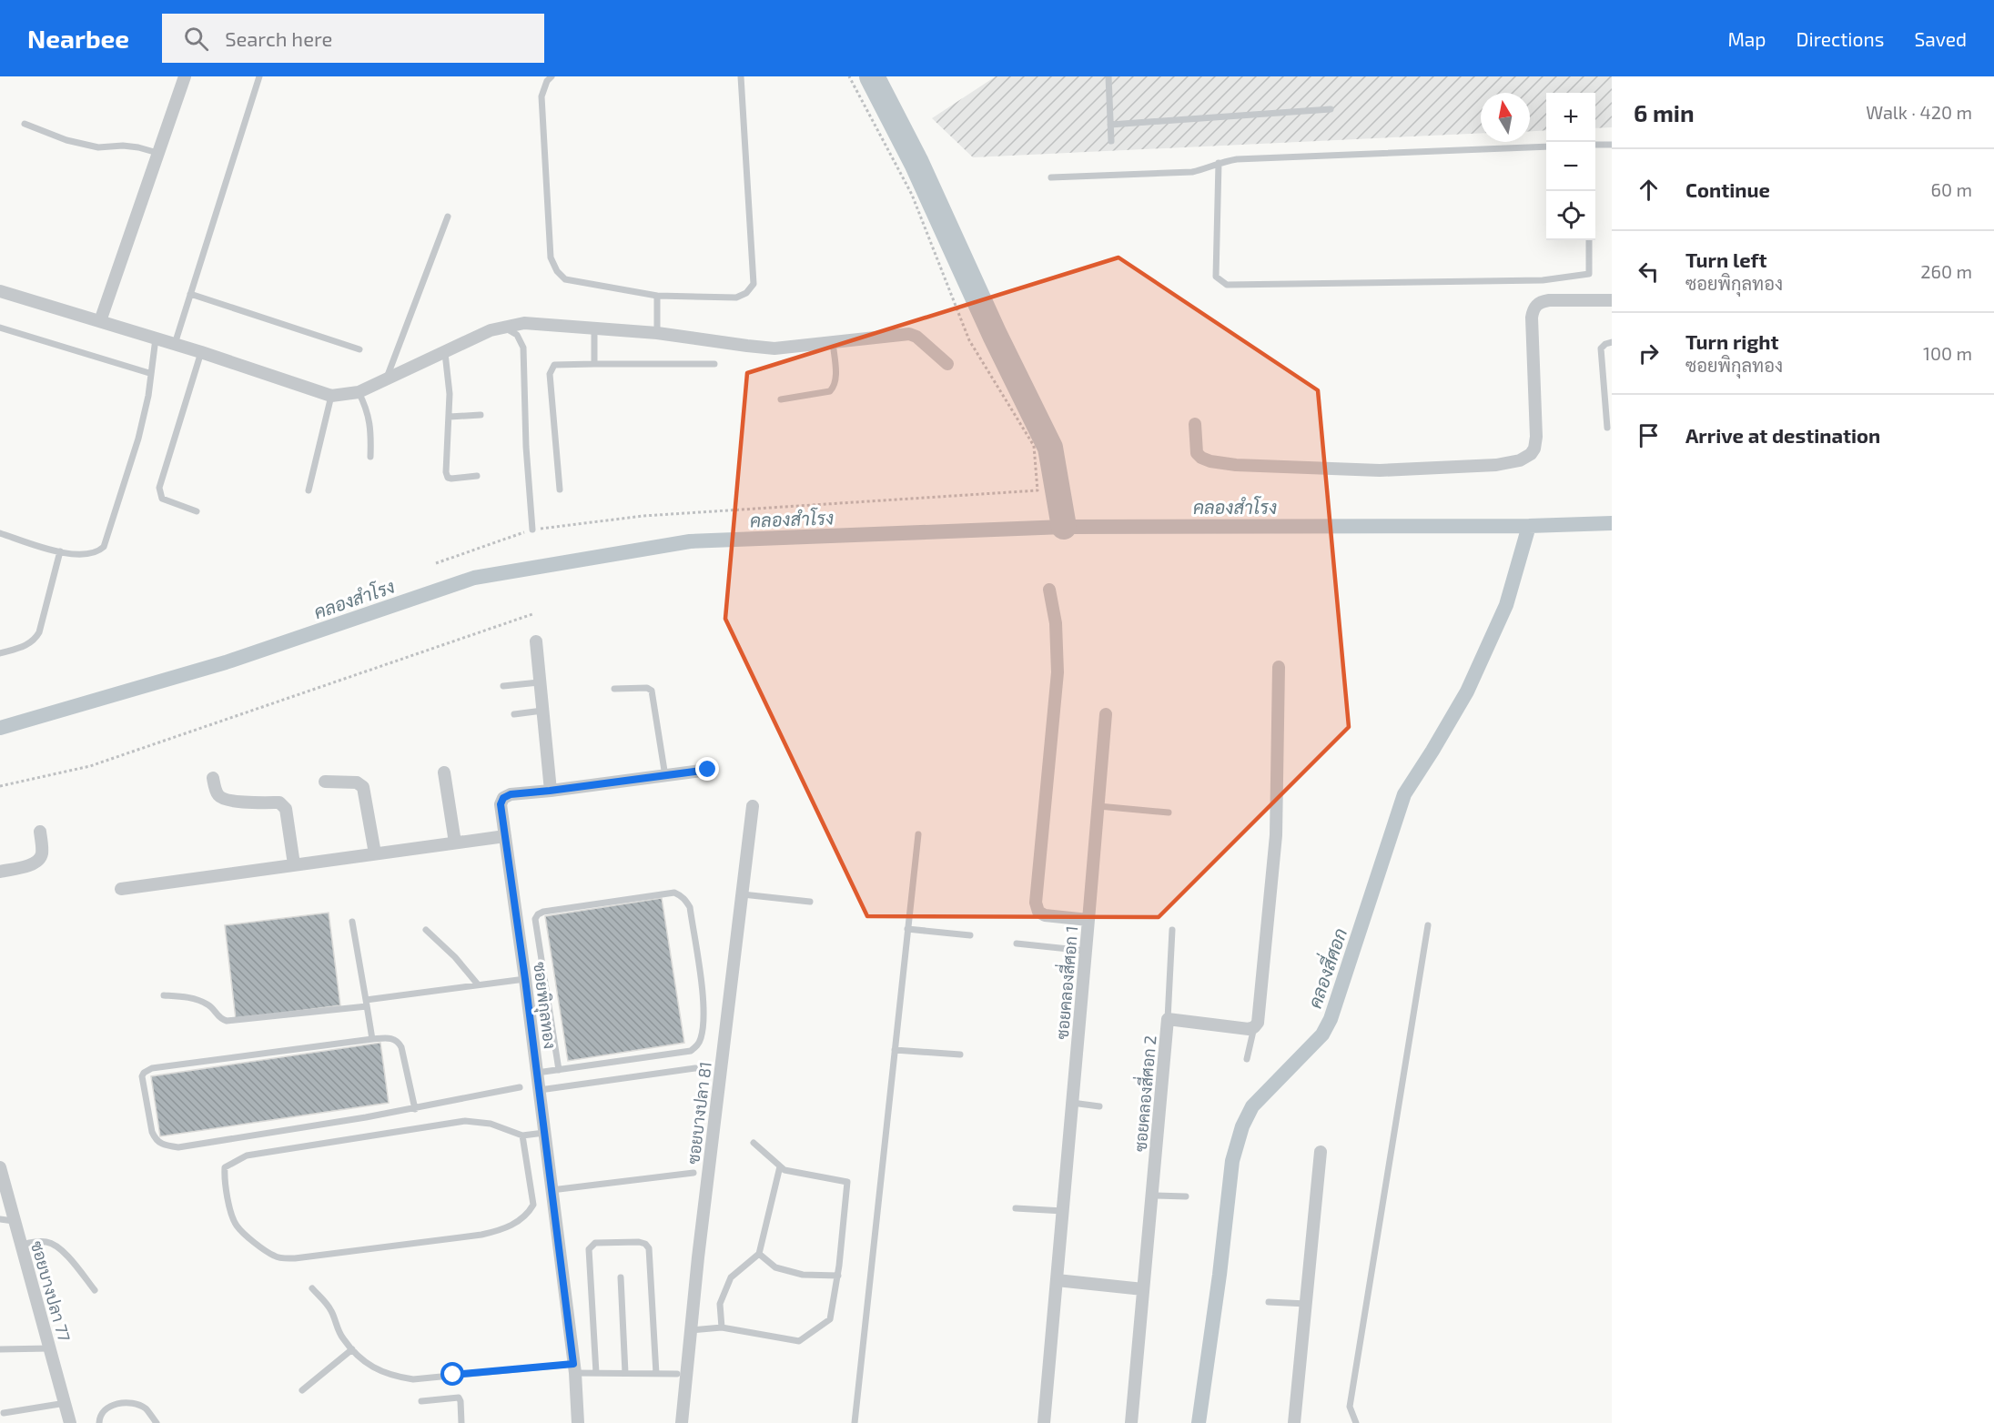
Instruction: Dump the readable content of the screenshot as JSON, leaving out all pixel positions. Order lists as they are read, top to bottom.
{
  "streets": {
    "street": [
      "ซอยคลองสี่ศอก 1",
      "ซอยพิกุลทอง",
      "ซอยคลองสี่ศอก 2",
      "ซอยบางปลา 81",
      "ซอยบางปลา 77"
    ]
  },
  "water": ["คลองสำโรง", "คลองสี่ศอก"],
  "north": "top",
  "page": {
    "header": "Nearbee",
    "search": "Search here",
    "nav": ["Map", "Directions", "Saved"],
    "heading": ["6 min", "Walk · 420 m"],
    "map_buttons": ["+", "−"],
    "list": [
      ["Continue", "60 m"],
      ["Turn left", "ซอยพิกุลทอง", "260 m"],
      ["Turn right", "ซอยพิกุลทอง", "100 m"],
      "Arrive at destination"
    ]
  }
}
